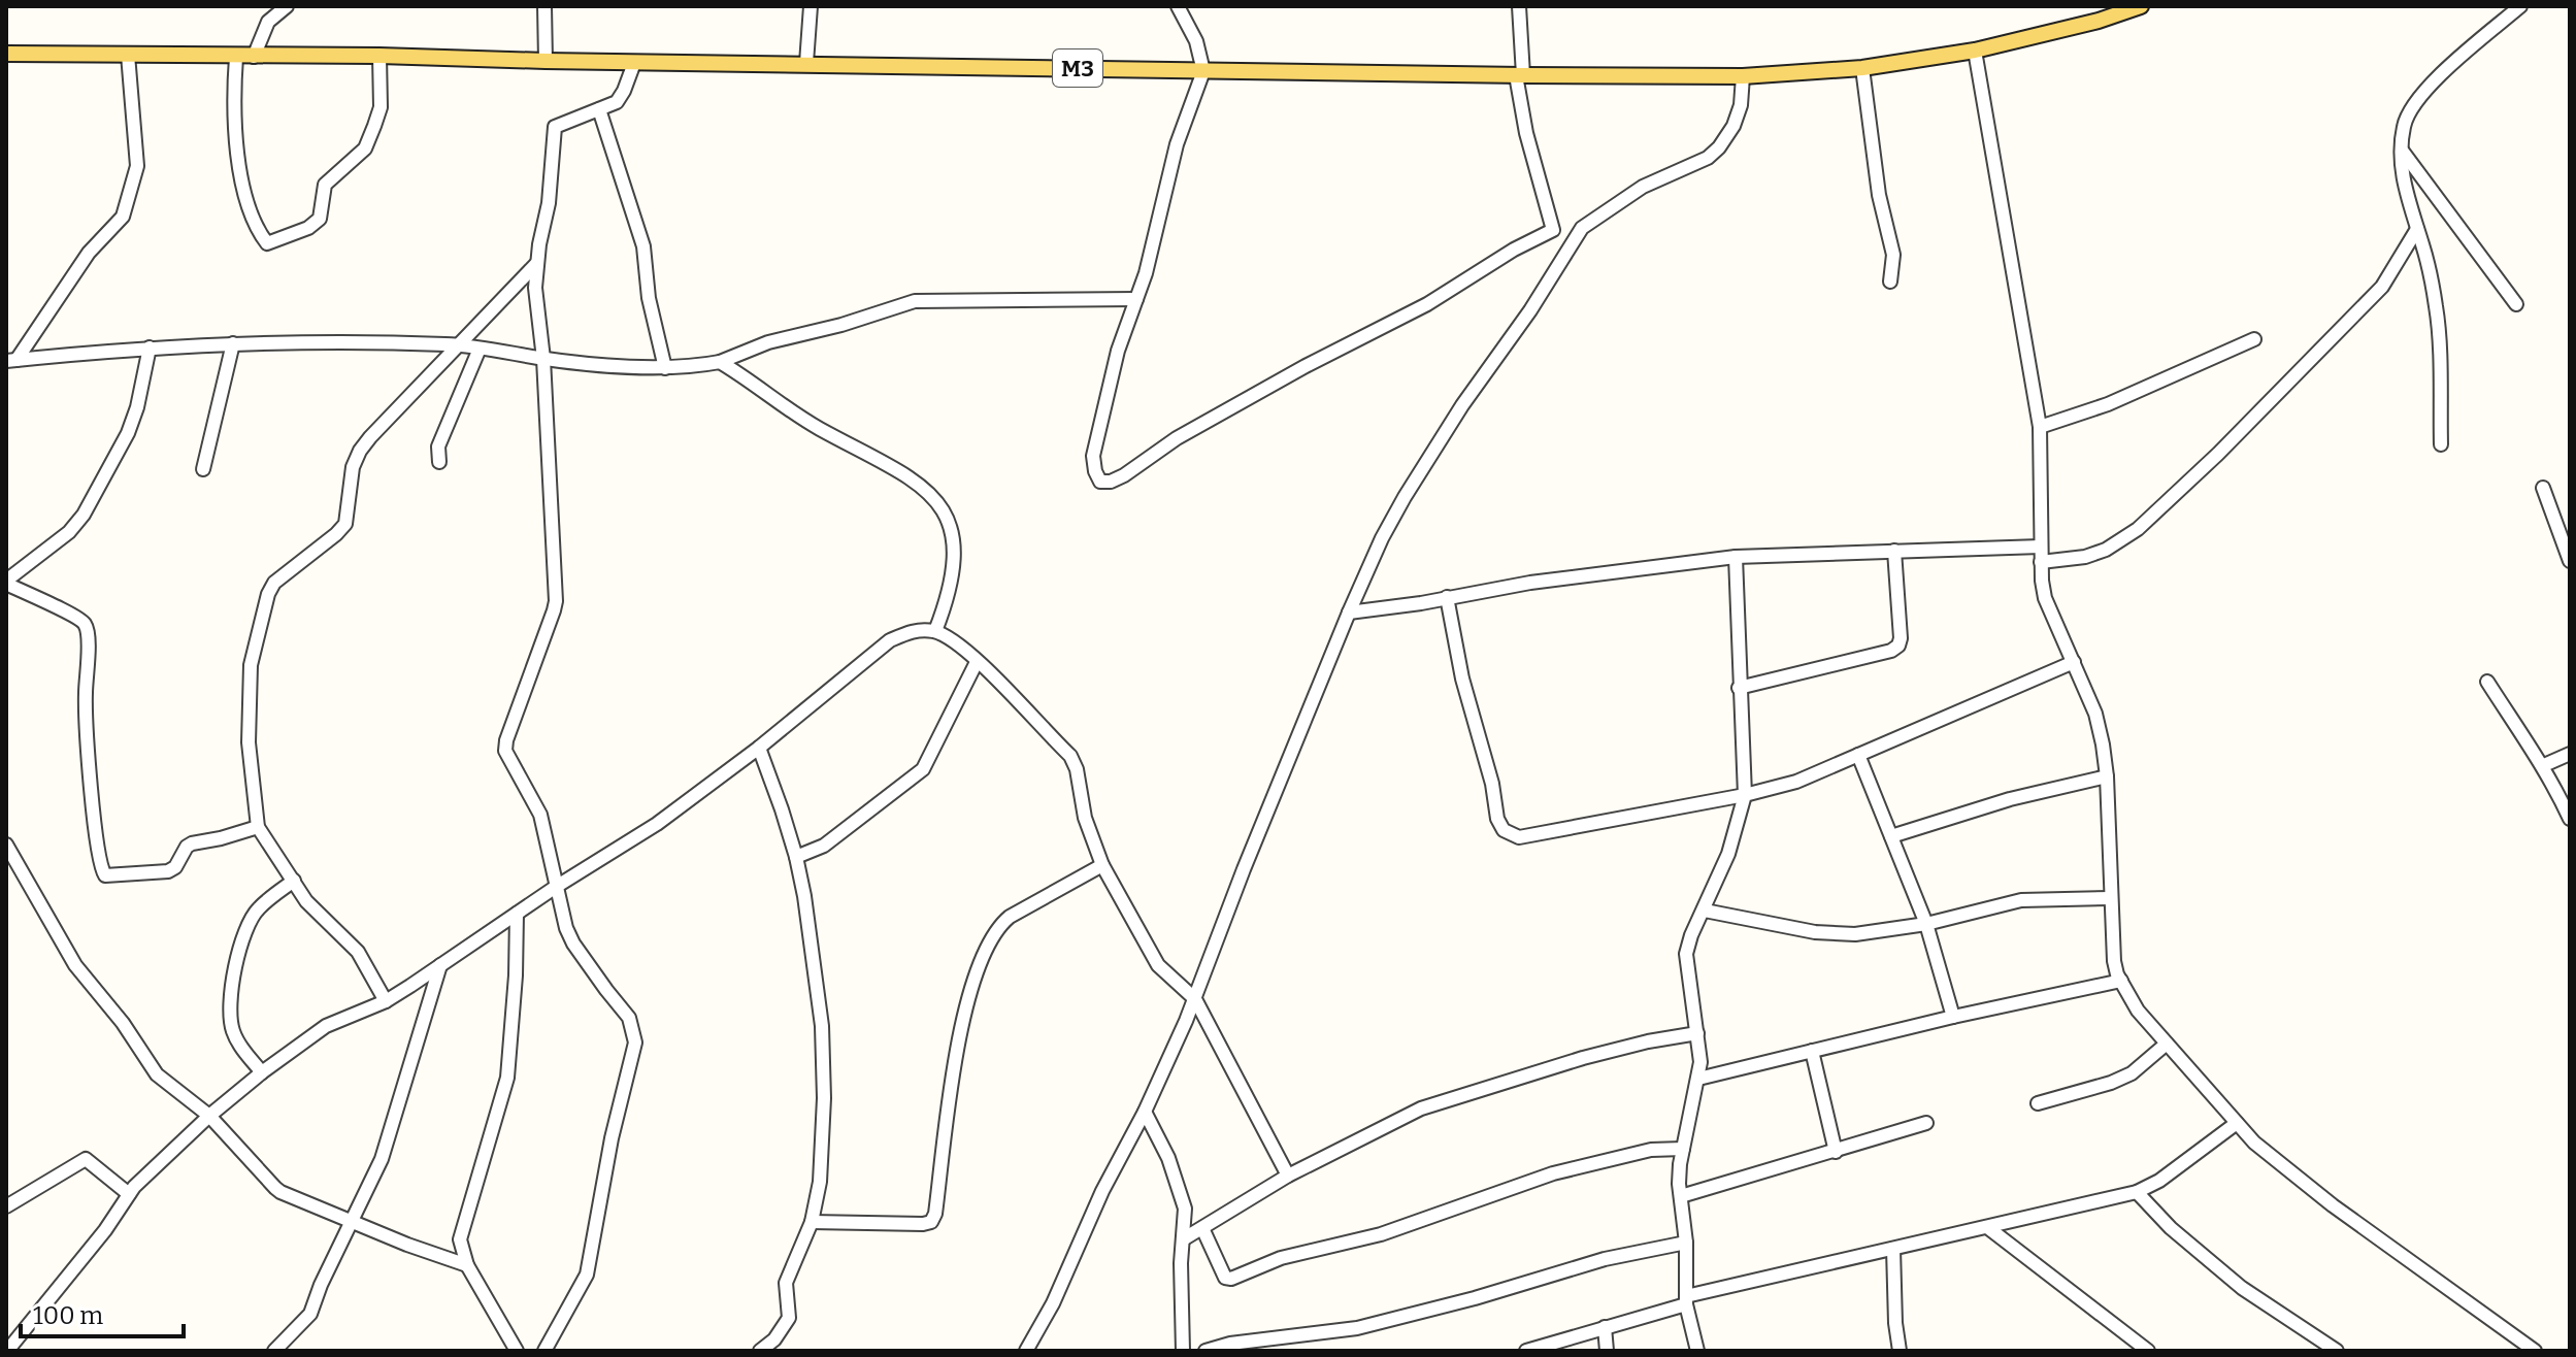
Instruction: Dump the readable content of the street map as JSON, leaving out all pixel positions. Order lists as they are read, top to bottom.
{
  "streets": {
    "main road": ["M3"]
  },
  "scale_bar": "100 m"
}
